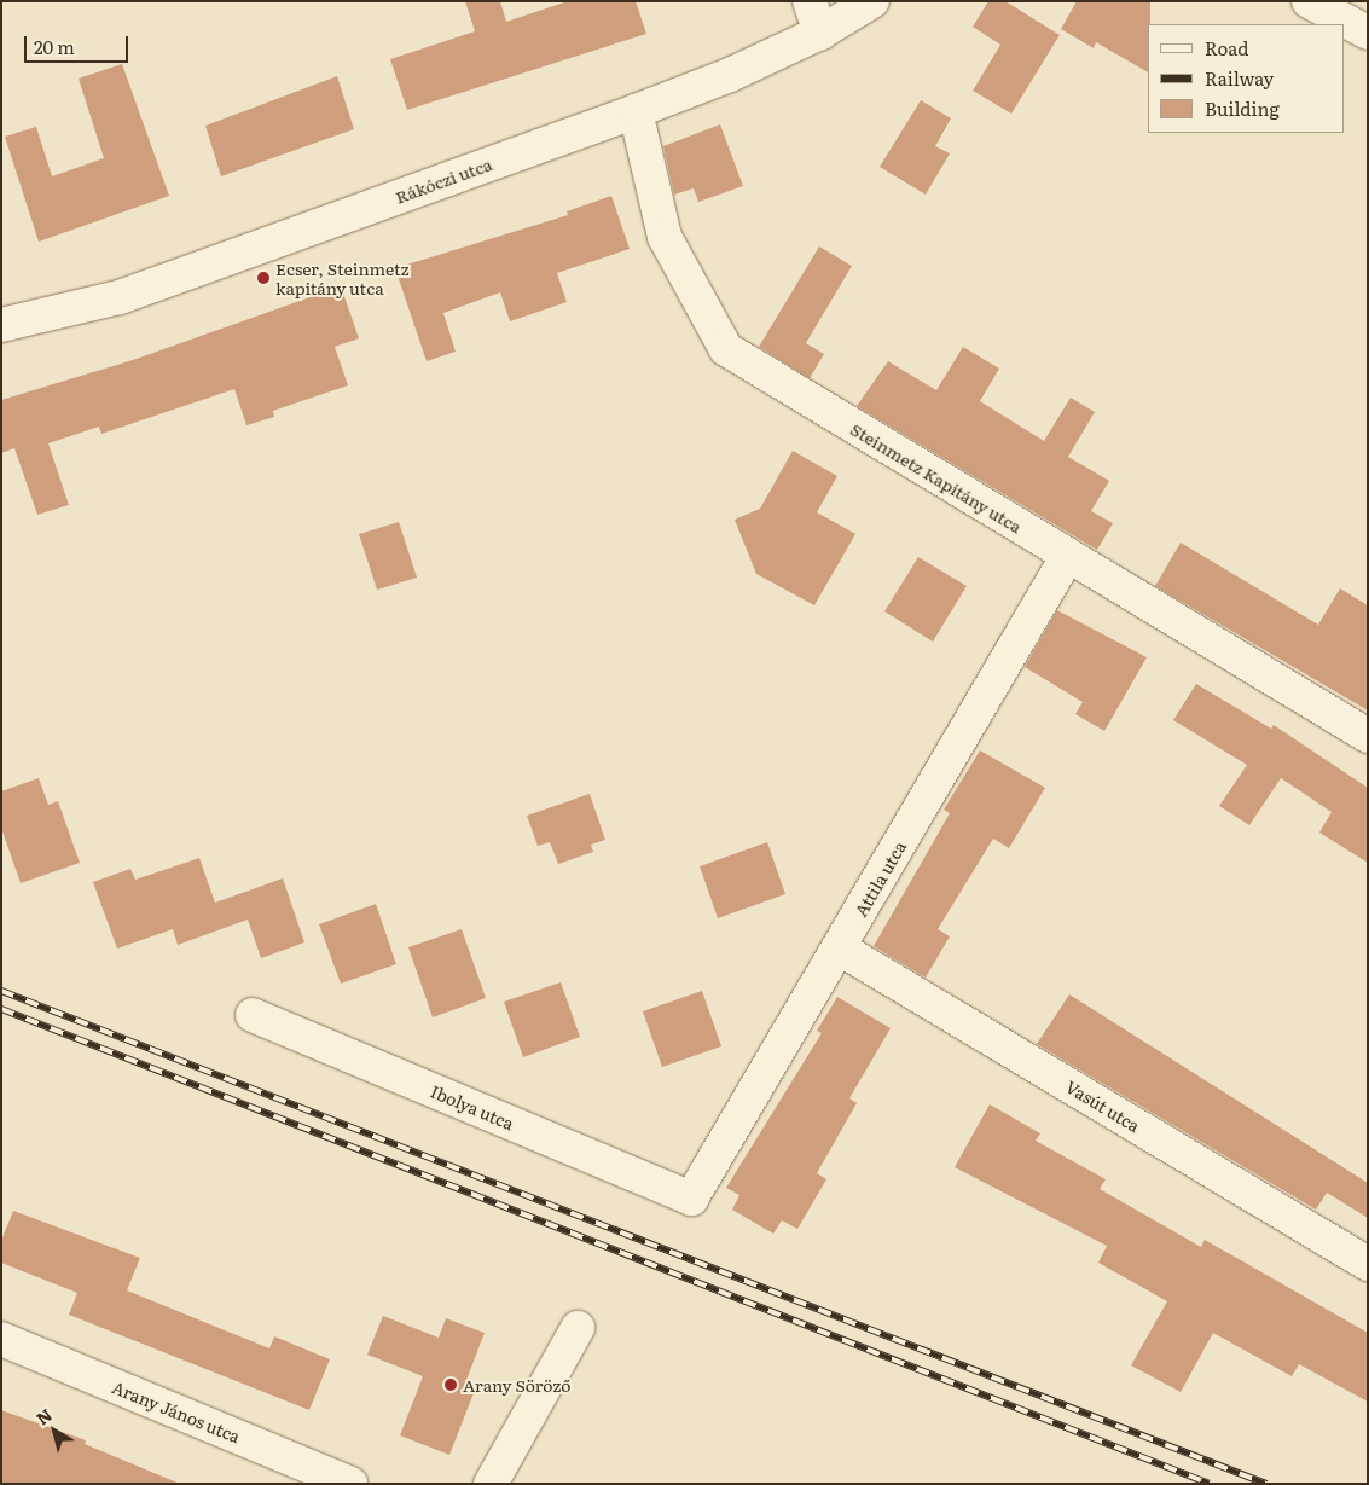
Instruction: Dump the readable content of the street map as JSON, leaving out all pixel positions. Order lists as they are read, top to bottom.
{
  "streets": {
    "street": [
      "Rákóczi utca",
      "Steinmetz Kapitány utca",
      "Attila utca",
      "Vasút utca",
      "Ibolya utca",
      "Arany János utca"
    ]
  },
  "crossings": [
    ["Rákóczi utca", "Steinmetz Kapitány utca"],
    ["Steinmetz Kapitány utca", "Attila utca"],
    ["Attila utca", "Vasút utca"],
    ["Attila utca", "Ibolya utca"]
  ],
  "places": ["Ecser, Steinmetz kapitány utca", "Arany Söröző"],
  "legend": ["Road", "Railway", "Building"],
  "scale_bar": "20 m",
  "north": "top left"
}
